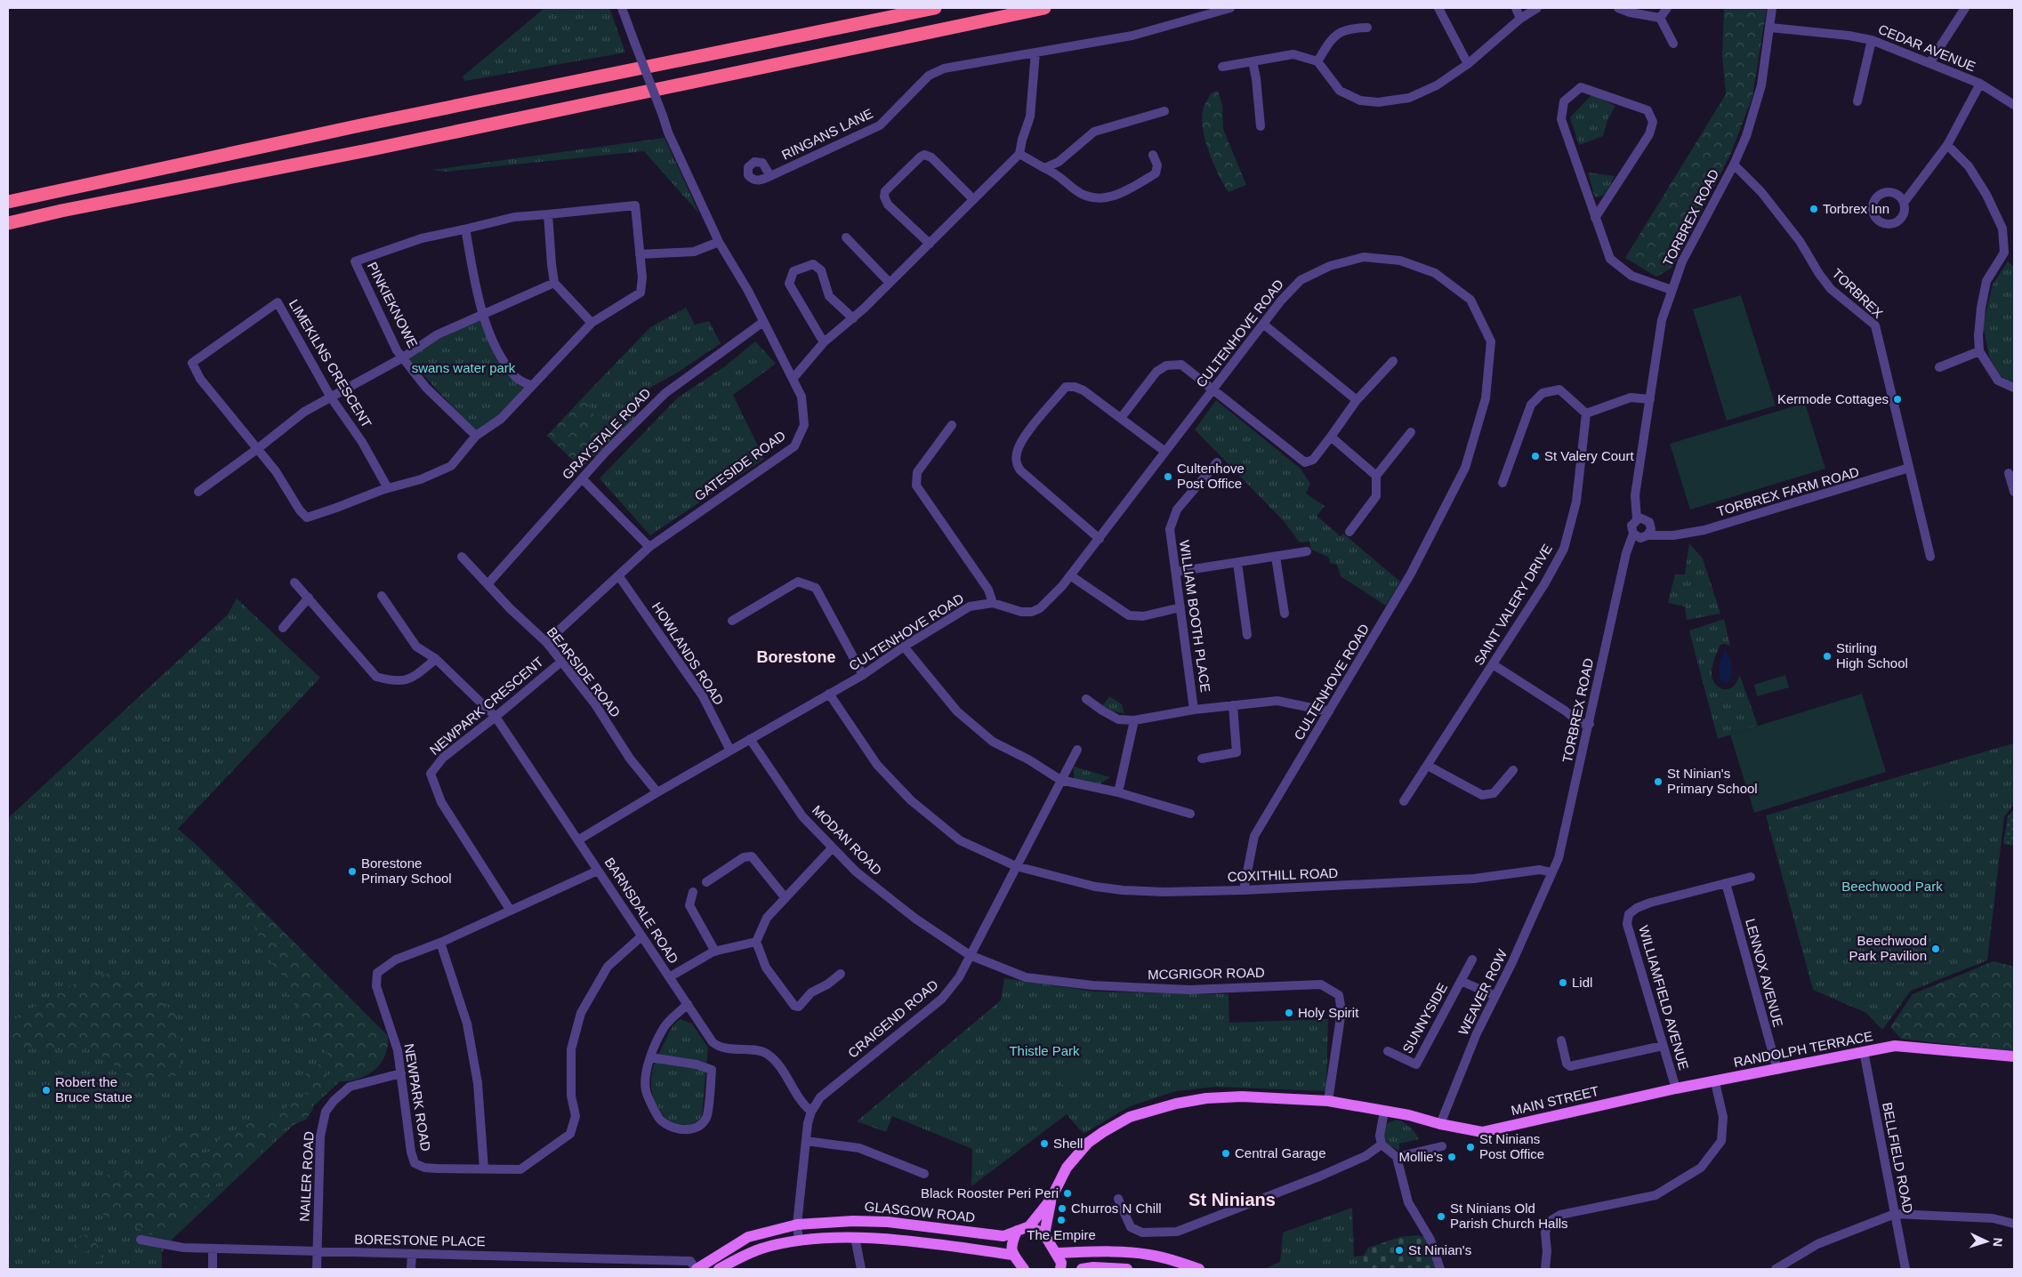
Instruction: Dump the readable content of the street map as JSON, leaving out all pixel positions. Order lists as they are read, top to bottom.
{
  "streets": {
    "main road": ["RANDOLPH TERRACE", "MAIN STREET", "GLASGOW ROAD"],
    "street": [
      "CEDAR AVENUE",
      "RINGANS LANE",
      "TORBREX ROAD",
      "TORBREX",
      "PINKIEKNOWE",
      "CULTENHOVE ROAD",
      "LIMEKILNS CRESCENT",
      "GRAYSTALE ROAD",
      "GATESIDE ROAD",
      "TORBREX FARM ROAD",
      "SAINT VALERY DRIVE",
      "WILLIAM BOOTH PLACE",
      "HOWLANDS ROAD",
      "BEARSIDE ROAD",
      "NEWPARK CRESCENT",
      "MODAN ROAD",
      "COXITHILL ROAD",
      "BARNSDALE ROAD",
      "LENNOX AVENUE",
      "MCGRIGOR ROAD",
      "WEAVER ROW",
      "WILLIAMFIELD AVENUE",
      "SUNNYSIDE",
      "CRAIGEND ROAD",
      "NEWPARK ROAD",
      "BELLFIELD ROAD",
      "NAILER ROAD",
      "BORESTONE PLACE"
    ]
  },
  "crossings": [
    ["CEDAR AVENUE", "TORBREX ROAD"],
    ["TORBREX ROAD", "TORBREX"],
    ["TORBREX ROAD", "TORBREX FARM ROAD"],
    ["TORBREX ROAD", "COXITHILL ROAD"],
    ["TORBREX ROAD", "WEAVER ROW"],
    ["TORBREX", "TORBREX FARM ROAD"],
    ["CULTENHOVE ROAD", "HOWLANDS ROAD"],
    ["CULTENHOVE ROAD", "BEARSIDE ROAD"],
    ["CULTENHOVE ROAD", "MODAN ROAD"],
    ["CULTENHOVE ROAD", "COXITHILL ROAD"],
    ["CULTENHOVE ROAD", "BARNSDALE ROAD"],
    ["GRAYSTALE ROAD", "GATESIDE ROAD"],
    ["GRAYSTALE ROAD", "BEARSIDE ROAD"],
    ["GATESIDE ROAD", "HOWLANDS ROAD"],
    ["GATESIDE ROAD", "BEARSIDE ROAD"],
    ["BEARSIDE ROAD", "NEWPARK CRESCENT"],
    ["NEWPARK CRESCENT", "BARNSDALE ROAD"],
    ["NEWPARK CRESCENT", "NEWPARK ROAD"],
    ["MODAN ROAD", "MCGRIGOR ROAD"],
    ["MODAN ROAD", "CRAIGEND ROAD"],
    ["COXITHILL ROAD", "WEAVER ROW"],
    ["COXITHILL ROAD", "CRAIGEND ROAD"],
    ["BARNSDALE ROAD", "CRAIGEND ROAD"],
    ["BARNSDALE ROAD", "NEWPARK ROAD"],
    ["LENNOX AVENUE", "WILLIAMFIELD AVENUE"],
    ["LENNOX AVENUE", "RANDOLPH TERRACE"],
    ["MCGRIGOR ROAD", "CRAIGEND ROAD"],
    ["MCGRIGOR ROAD", "MAIN STREET"],
    ["WEAVER ROW", "MAIN STREET"],
    ["WILLIAMFIELD AVENUE", "RANDOLPH TERRACE"],
    ["WILLIAMFIELD AVENUE", "MAIN STREET"],
    ["RANDOLPH TERRACE", "MAIN STREET"],
    ["RANDOLPH TERRACE", "BELLFIELD ROAD"],
    ["NEWPARK ROAD", "NAILER ROAD"],
    ["NAILER ROAD", "BORESTONE PLACE"],
    ["GLASGOW ROAD", "BORESTONE PLACE"]
  ],
  "districts": ["Borestone", "St Ninians"],
  "parks": ["swans water park", "Beechwood Park", "Thistle Park"],
  "places": [
    "Torbrex Inn",
    "Kermode Cottages",
    "St Valery Court",
    "Cultenhove Post Office",
    "Stirling High School",
    "St Ninian's Primary School",
    "Borestone Primary School",
    "Beechwood Park Pavilion",
    "Lidl",
    "Holy Spirit",
    "Robert the Bruce Statue",
    "Shell",
    "St Ninians Post Office",
    "Central Garage",
    "Mollie's",
    "Black Rooster Peri Peri",
    "Churros N Chill",
    "St Ninians Old Parish Church Halls",
    "The Empire",
    "St Ninian's"
  ],
  "north": "right"
}
